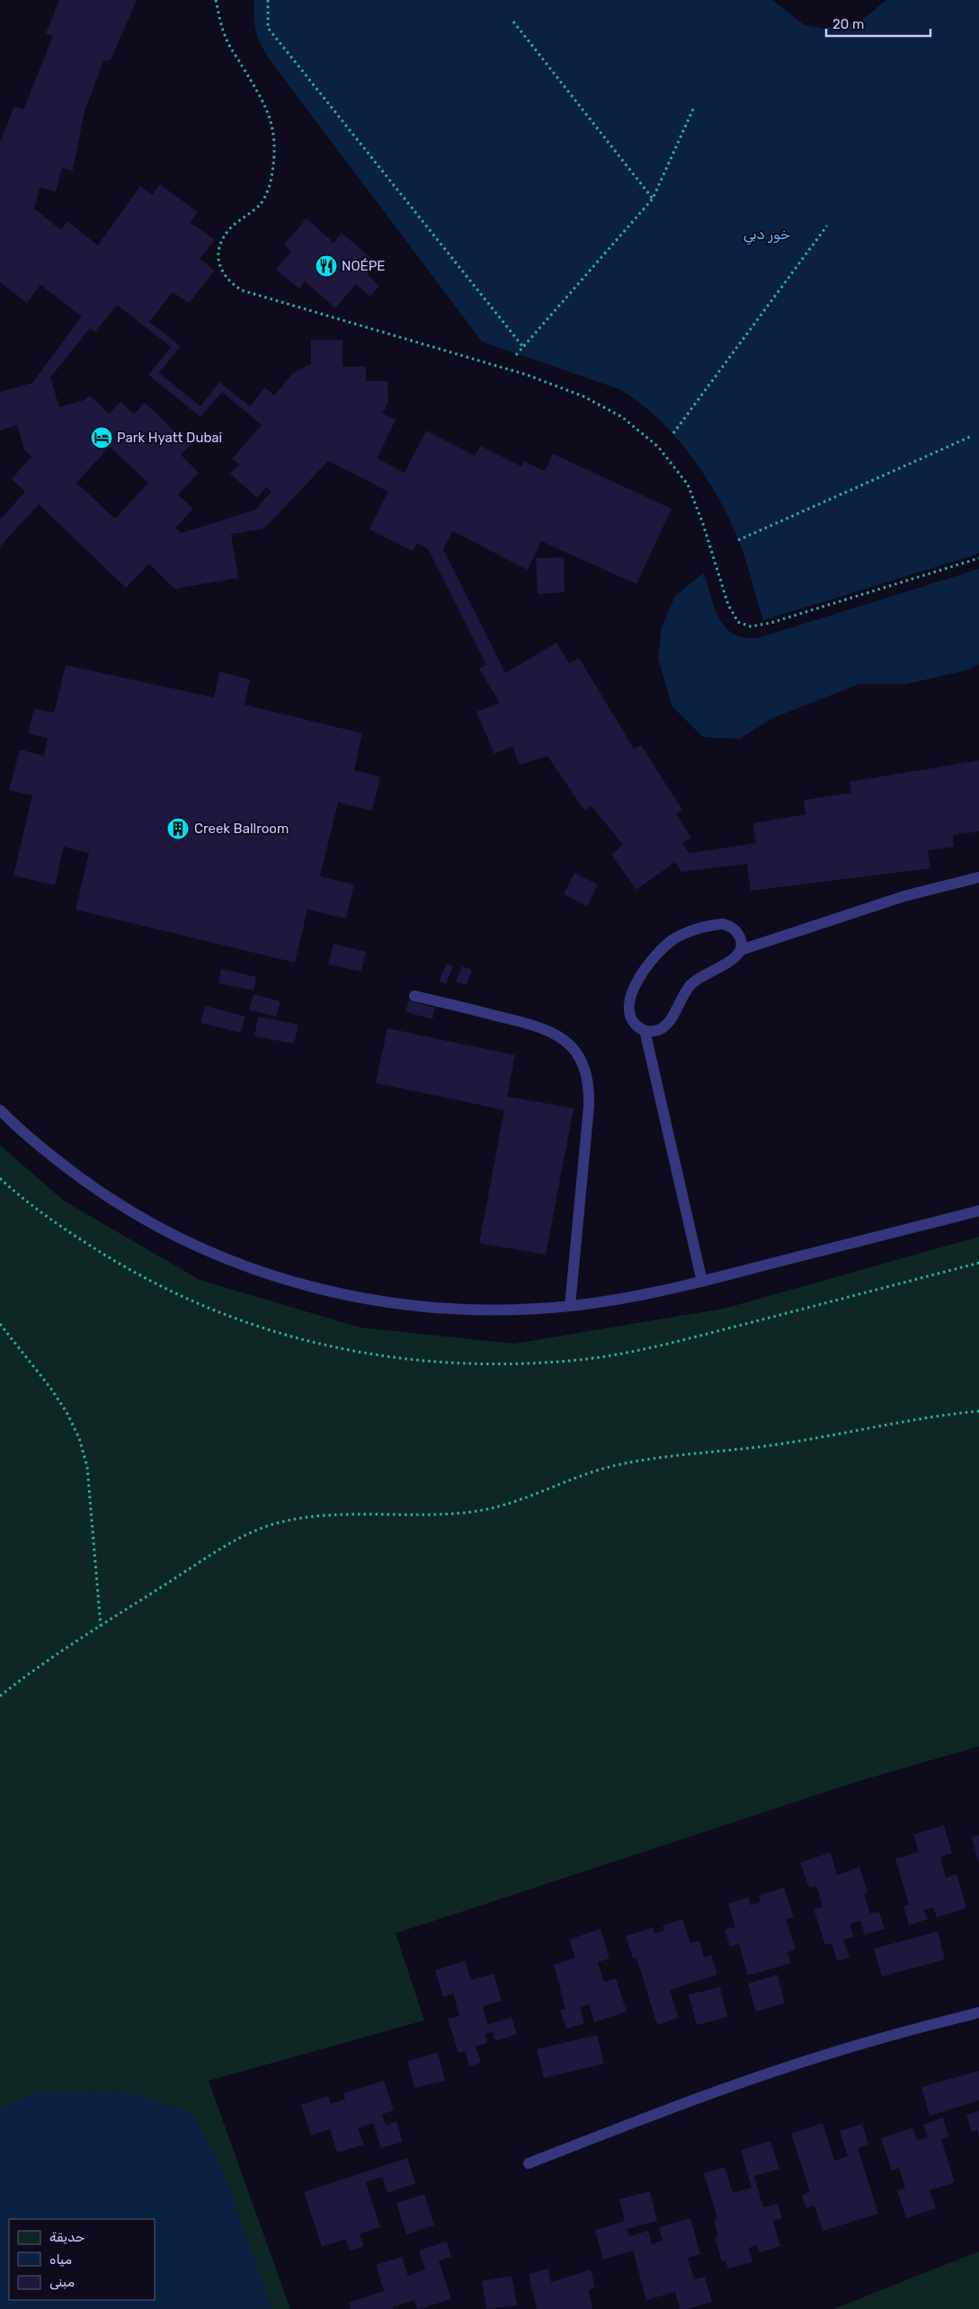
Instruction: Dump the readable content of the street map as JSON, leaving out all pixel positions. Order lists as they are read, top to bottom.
{
  "water": ["خور دبي"],
  "places": {
    "restaurant": ["NOÉPE"],
    "hotel": ["Park Hyatt Dubai"],
    "building": ["Creek Ballroom"]
  },
  "legend": ["حديقة", "مياه", "مبنى"],
  "scale_bar": "20 m"
}
